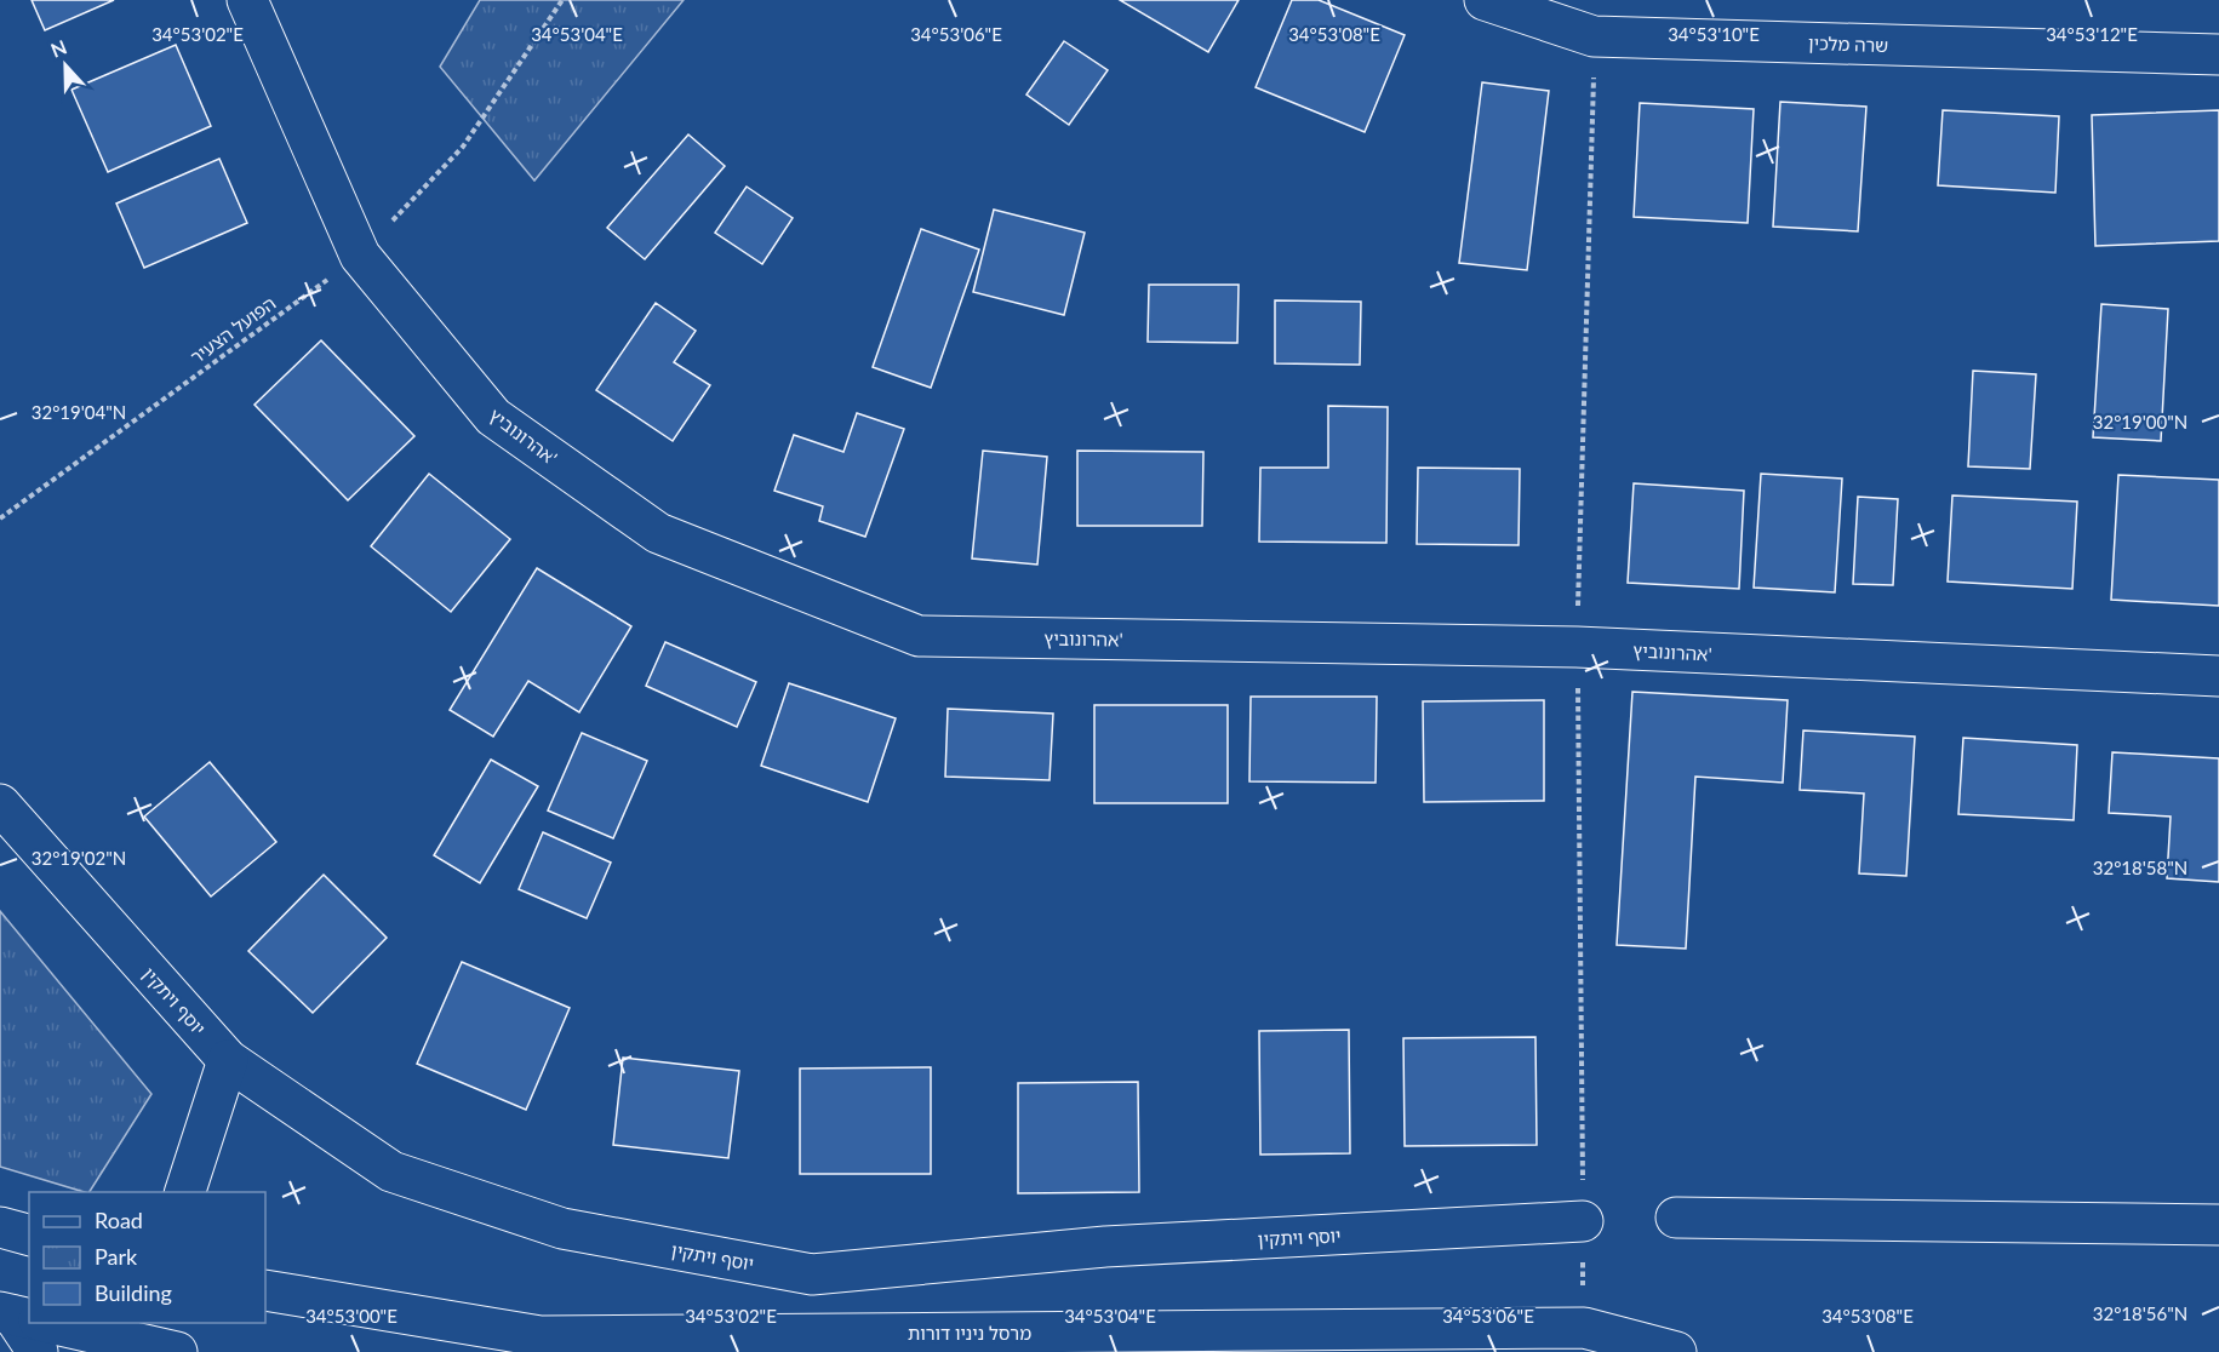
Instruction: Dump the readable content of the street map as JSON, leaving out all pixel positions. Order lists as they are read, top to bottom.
{
  "streets": {
    "street": [
      "שרה מלכין",
      "אהרונוביץ'",
      "יוסף ויתקין",
      "מרסל ניניו דורות"
    ],
    "path": ["הפועל הצעיר"]
  },
  "crossings": [
    ["הפועל הצעיר", "אהרונוביץ'"]
  ],
  "legend": ["Road", "Park", "Building"],
  "north": "top",
  "coordinates": [
    "34°53'02\"E",
    "34°53'04\"E",
    "34°53'06\"E",
    "34°53'08\"E",
    "34°53'10\"E",
    "34°53'12\"E",
    "32°19'04\"N",
    "32°19'00\"N",
    "32°19'02\"N",
    "32°18'58\"N",
    "32°18'56\"N",
    "34°53'00\"E"
  ]
}
